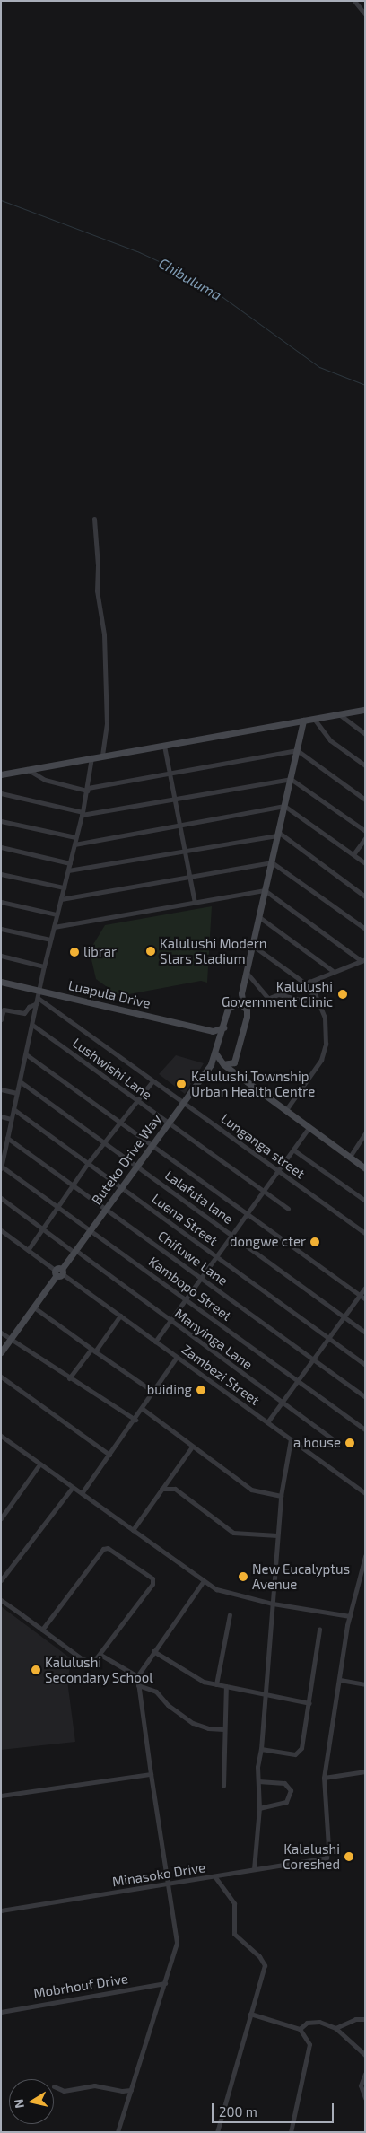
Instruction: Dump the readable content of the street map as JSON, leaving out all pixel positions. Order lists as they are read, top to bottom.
{
  "streets": {
    "street": [
      "Luapula Drive",
      "Lushwishi Lane",
      "Lunganga street",
      "Buteko Drive Way",
      "Lalafuta lane",
      "Luena Street",
      "Chifuwe Lane",
      "Kambopo Street",
      "Manyinga Lane",
      "Zambezi Street",
      "Minasoko Drive",
      "Mobrhouf Drive"
    ]
  },
  "crossings": [
    ["Lushwishi Lane", "Buteko Drive Way"],
    ["Lunganga street", "Buteko Drive Way"],
    ["Buteko Drive Way", "Lalafuta lane"],
    ["Buteko Drive Way", "Luena Street"],
    ["Buteko Drive Way", "Chifuwe Lane"],
    ["Buteko Drive Way", "Kambopo Street"],
    ["Buteko Drive Way", "Manyinga Lane"],
    ["Buteko Drive Way", "Zambezi Street"]
  ],
  "water": ["Chibuluma"],
  "places": [
    "Kalulushi Modern Stars Stadium",
    "librar",
    "Kalulushi Government Clinic",
    "Kalulushi Township Urban Health Centre",
    "dongwe cter",
    "buiding",
    "a house",
    "New Eucalyptus Avenue",
    "Kalulushi Secondary School",
    "Kalalushi Coreshed"
  ],
  "scale_bar": "200 m",
  "north": "left"
}
